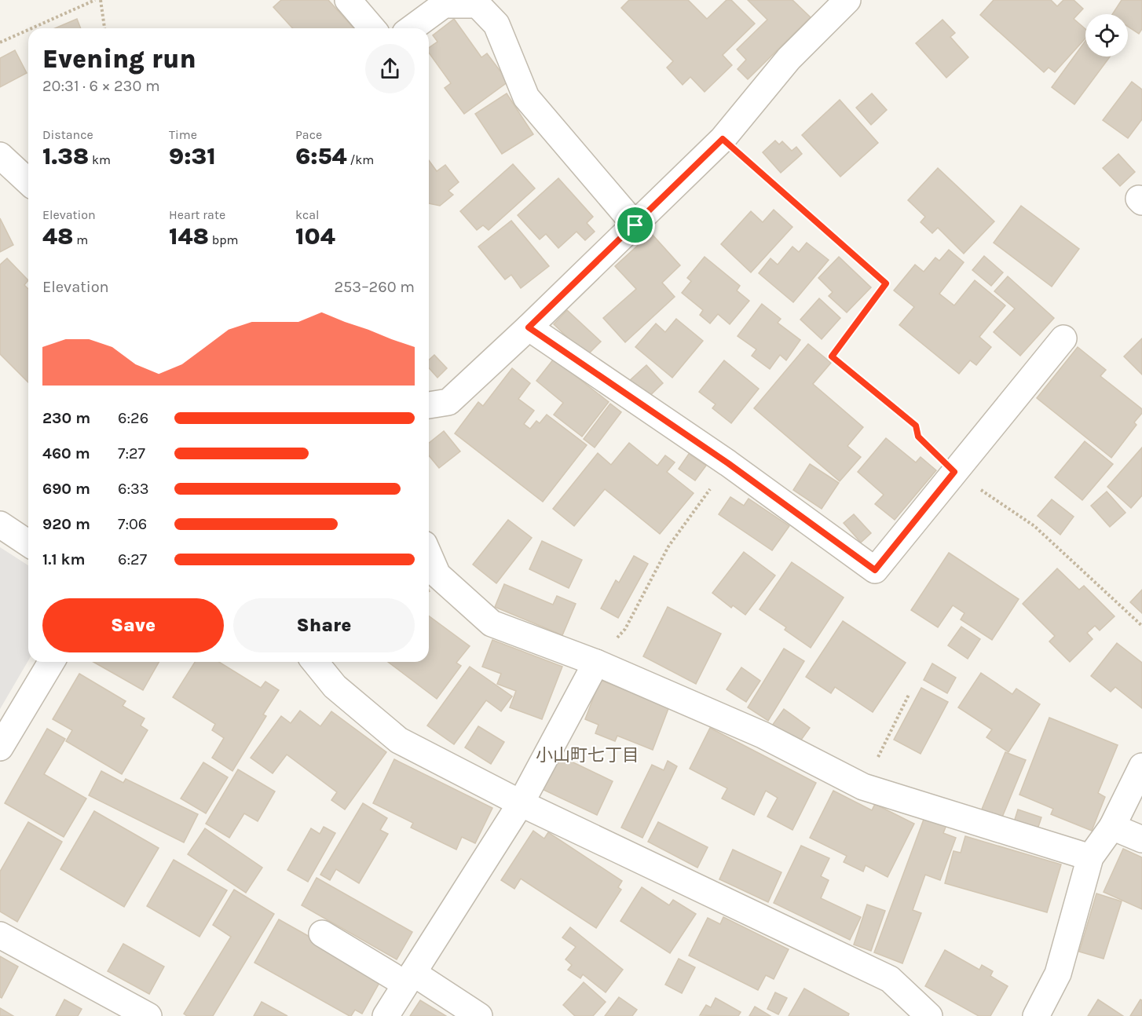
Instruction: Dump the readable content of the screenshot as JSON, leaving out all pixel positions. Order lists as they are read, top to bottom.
{
  "districts": ["小山町七丁目"],
  "page": {
    "heading": ["Evening run", "20:31 · 6 × 230 m"],
    "stats": [
      ["Distance", "1.38 km"],
      ["Time", "9:31"],
      ["Pace", "6:54 /km"],
      ["Elevation", "48 m"],
      ["Heart rate", "148 bpm"],
      ["kcal", "104"]
    ],
    "chart": ["Elevation", "253–260 m"],
    "list": [
      {
        "name": "230 m",
        "note": "6:26"
      },
      {
        "name": "460 m",
        "note": "7:27"
      },
      {
        "name": "690 m",
        "note": "6:33"
      },
      {
        "name": "920 m",
        "note": "7:06"
      },
      {
        "name": "1.1 km",
        "note": "6:27"
      }
    ],
    "buttons": ["Save", "Share"]
  }
}
